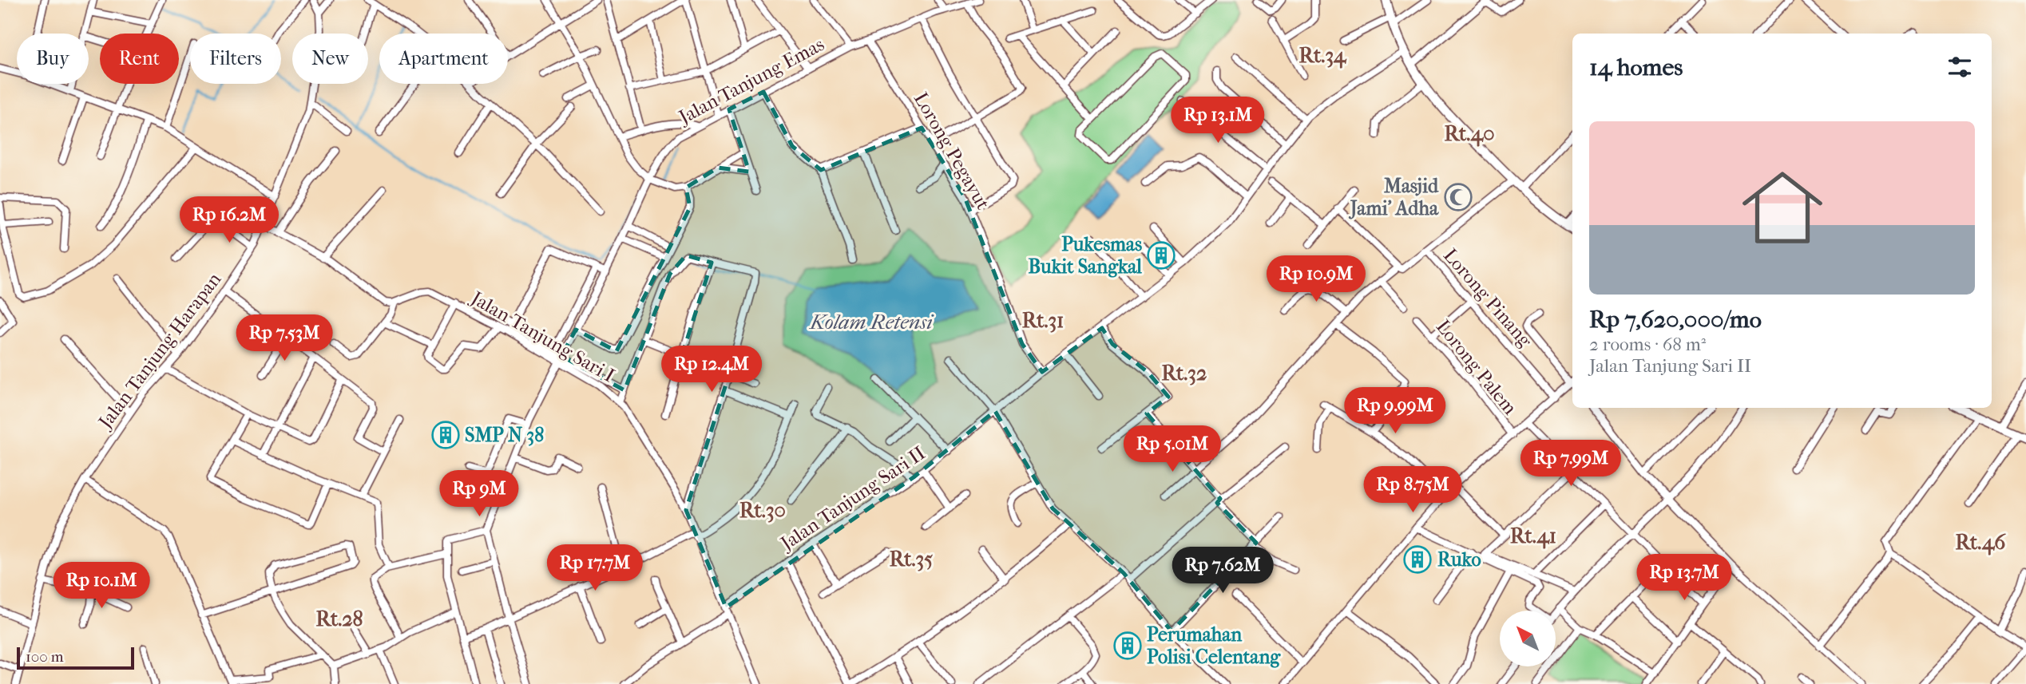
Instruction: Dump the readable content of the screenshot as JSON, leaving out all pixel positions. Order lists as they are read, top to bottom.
{
  "streets": {
    "street": [
      "Jalan Tanjung Emas",
      "Lorong Pegayut",
      "Lorong Pinang",
      "Jalan Tanjung Sari I",
      "Jalan Tanjung Harapan",
      "Lorong Palem",
      "Jalan Tanjung Sari II"
    ]
  },
  "crossings": [
    ["Jalan Tanjung Emas", "Lorong Pegayut"],
    ["Jalan Tanjung Emas", "Jalan Tanjung Sari I"],
    ["Lorong Pegayut", "Jalan Tanjung Sari II"],
    ["Jalan Tanjung Sari I", "Jalan Tanjung Sari II"]
  ],
  "districts": [
    "Rt.34",
    "Rt.40",
    "Rt.31",
    "Rt.32",
    "Rt.30",
    "Rt.41",
    "Rt.46",
    "Rt.35",
    "Rt.28"
  ],
  "water": ["Kolam Retensi"],
  "places": {
    "mosque": ["Masjid Jami' Adha"],
    "building": [
      "Pukesmas Bukit Sangkal",
      "SMP N 38",
      "Ruko",
      "Perumahan Polisi Celentang"
    ]
  },
  "scale_bar": "100 m",
  "north": "top left",
  "page": {
    "chip": [
      "Buy",
      "Rent",
      "Filters",
      "New",
      "Apartment"
    ],
    "heading": "14 homes",
    "price": [
      "Rp 13.1M",
      "Rp 16.2M",
      "Rp 10.9M",
      "Rp 7.53M",
      "Rp 12.4M",
      "Rp 9.99M",
      "Rp 5.01M",
      "Rp 7.99M",
      "Rp 8.75M",
      "Rp 9M",
      "Rp 17.7M",
      "Rp 7.62M",
      "Rp 13.7M",
      "Rp 10.1M"
    ],
    "list": [
      {
        "name": "Rp 7,620,000/mo",
        "note": "2 rooms · 68 m² · Jalan Tanjung Sari II"
      }
    ],
    "scale": "100 m"
  }
}
